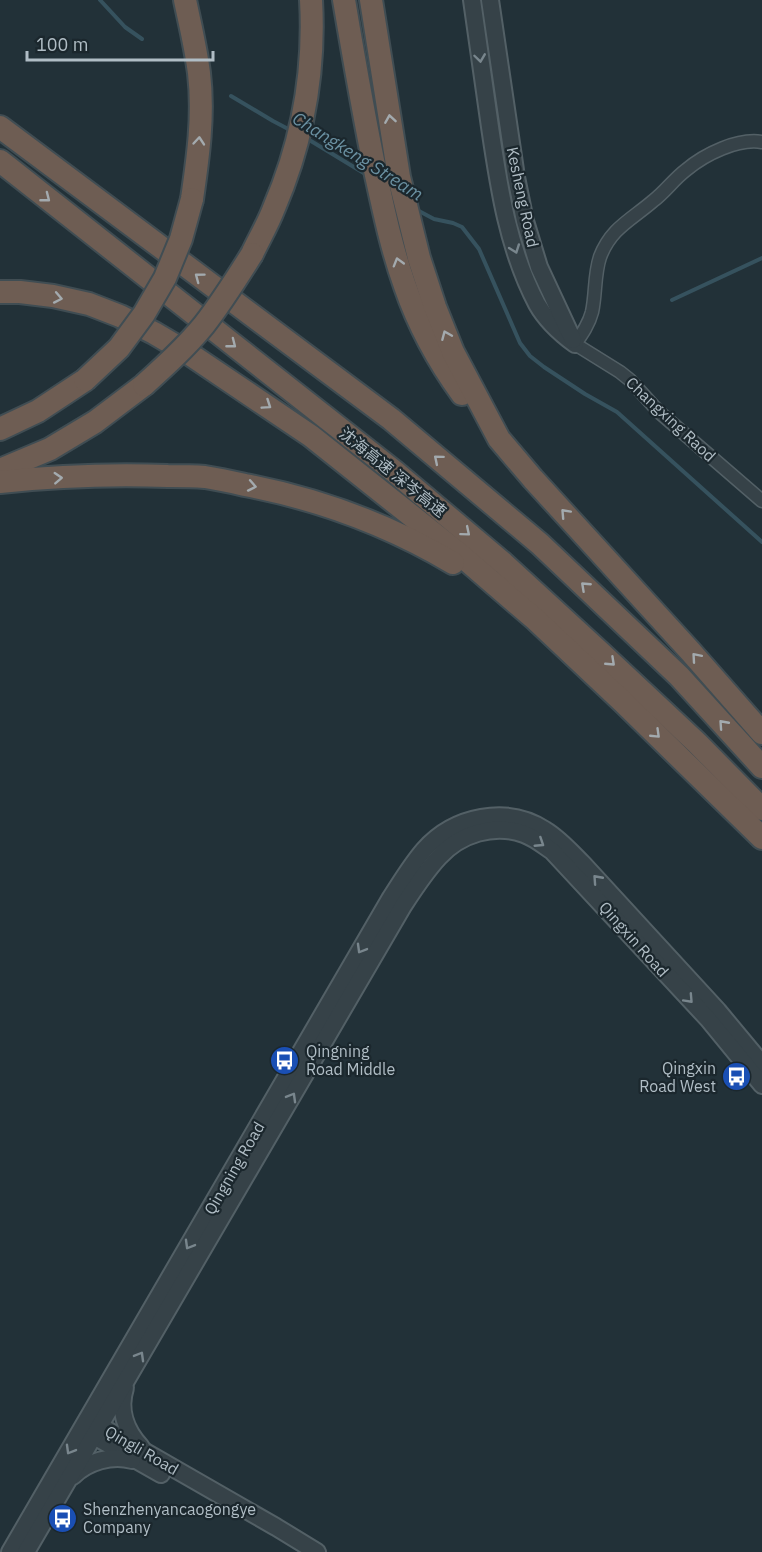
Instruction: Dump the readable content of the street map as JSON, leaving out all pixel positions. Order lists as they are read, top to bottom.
{
  "streets": {
    "highway": ["沈海高速 深岑高速"],
    "street": [
      "Kesheng Road",
      "Changxing Raod",
      "Qingxin Road",
      "Qingning Road",
      "Qingli Road"
    ]
  },
  "crossings": [
    ["Kesheng Road", "Changxing Raod"],
    ["Qingxin Road", "Qingning Road"],
    ["Qingning Road", "Qingli Road"]
  ],
  "water": ["Changkeng Stream"],
  "places": {
    "bus stop": ["Qingning Road Middle", "Qingxin Road West", "Shenzhenyancaogongye Company"]
  },
  "scale_bar": "100 m"
}
